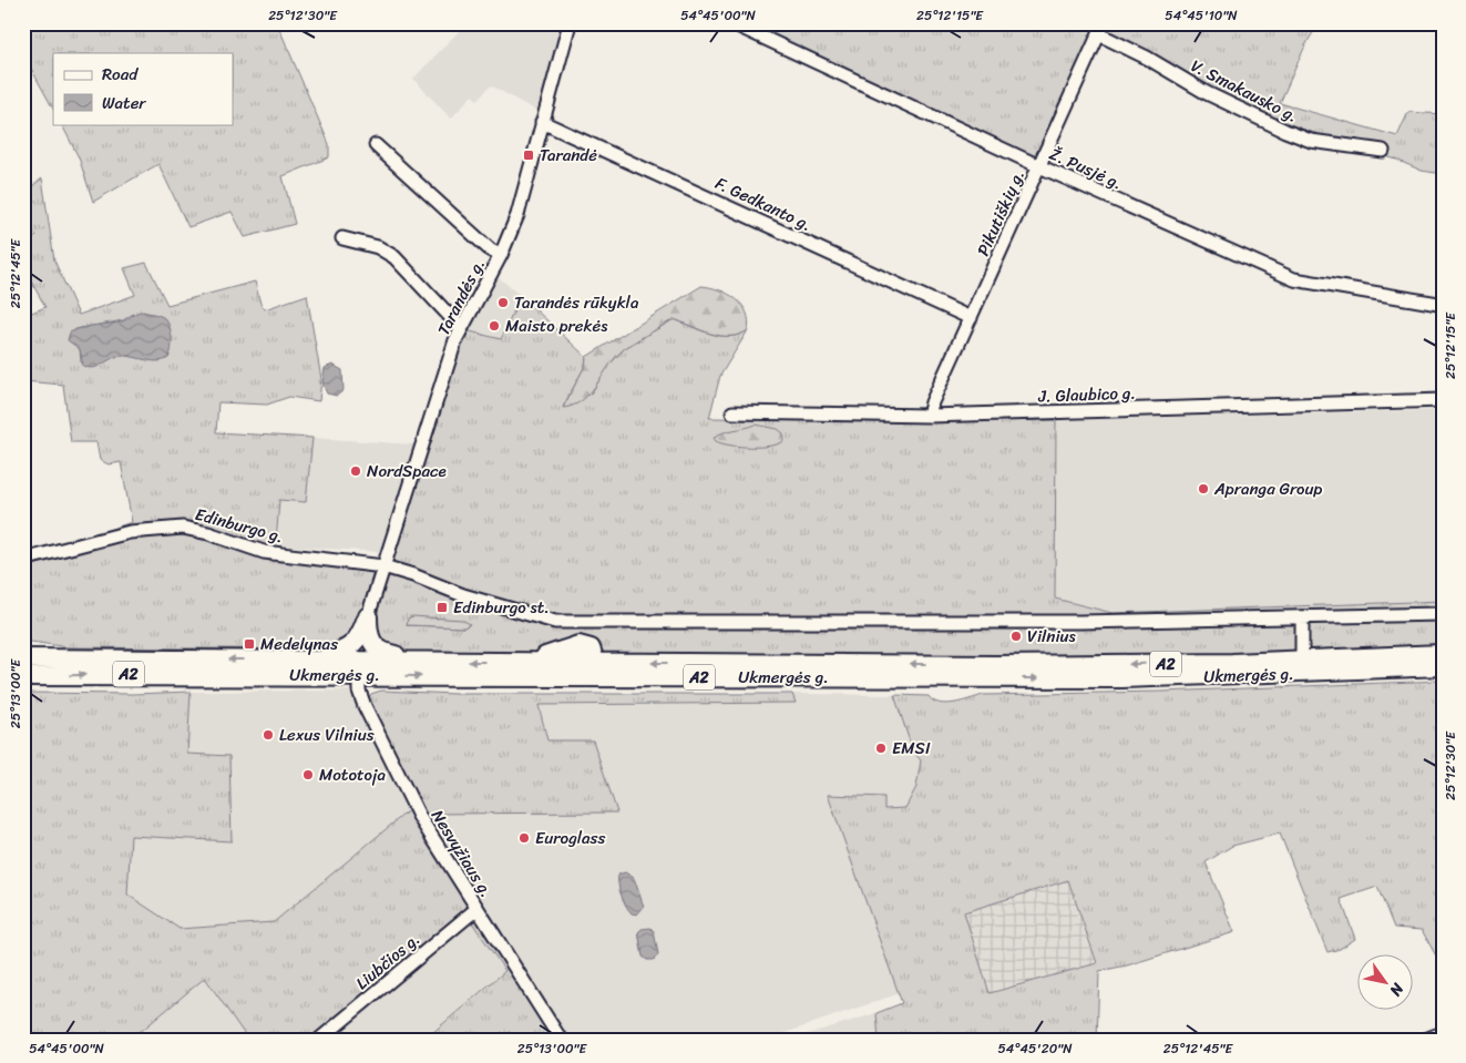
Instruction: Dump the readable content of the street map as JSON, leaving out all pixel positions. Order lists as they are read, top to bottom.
{
  "streets": {
    "highway": ["A2", "Ukmergės g."],
    "street": [
      "V. Smakausko g.",
      "Ž. Pusjė g.",
      "F. Gedkanto g.",
      "Pikutiškių g.",
      "Tarandės g.",
      "J. Glaubico g.",
      "Edinburgo g.",
      "Nesvyžiaus g.",
      "Liubčios g."
    ]
  },
  "crossings": [
    ["V. Smakausko g.", "Pikutiškių g."],
    ["Ž. Pusjė g.", "Pikutiškių g."],
    ["F. Gedkanto g.", "Pikutiškių g."],
    ["F. Gedkanto g.", "Tarandės g."],
    ["Pikutiškių g.", "J. Glaubico g."],
    ["Tarandės g.", "Edinburgo g."],
    ["A2", "Ukmergės g."],
    ["Ukmergės g.", "Nesvyžiaus g."],
    ["Nesvyžiaus g.", "Liubčios g."]
  ],
  "places": {
    "transit": ["Tarandė", "Edinburgo st.", "Medelynas"],
    "other": [
      "Tarandės rūkykla",
      "Maisto prekės",
      "NordSpace",
      "Apranga Group",
      "Vilnius",
      "Lexus Vilnius",
      "EMSI",
      "Mototoja",
      "Euroglass"
    ]
  },
  "legend": ["Road", "Water"],
  "north": "bottom right",
  "coordinates": [
    "25°12'30\"E",
    "54°45'00\"N",
    "25°12'15\"E",
    "54°45'10\"N",
    "25°12'45\"E",
    "25°13'00\"E",
    "54°45'20\"N"
  ]
}
